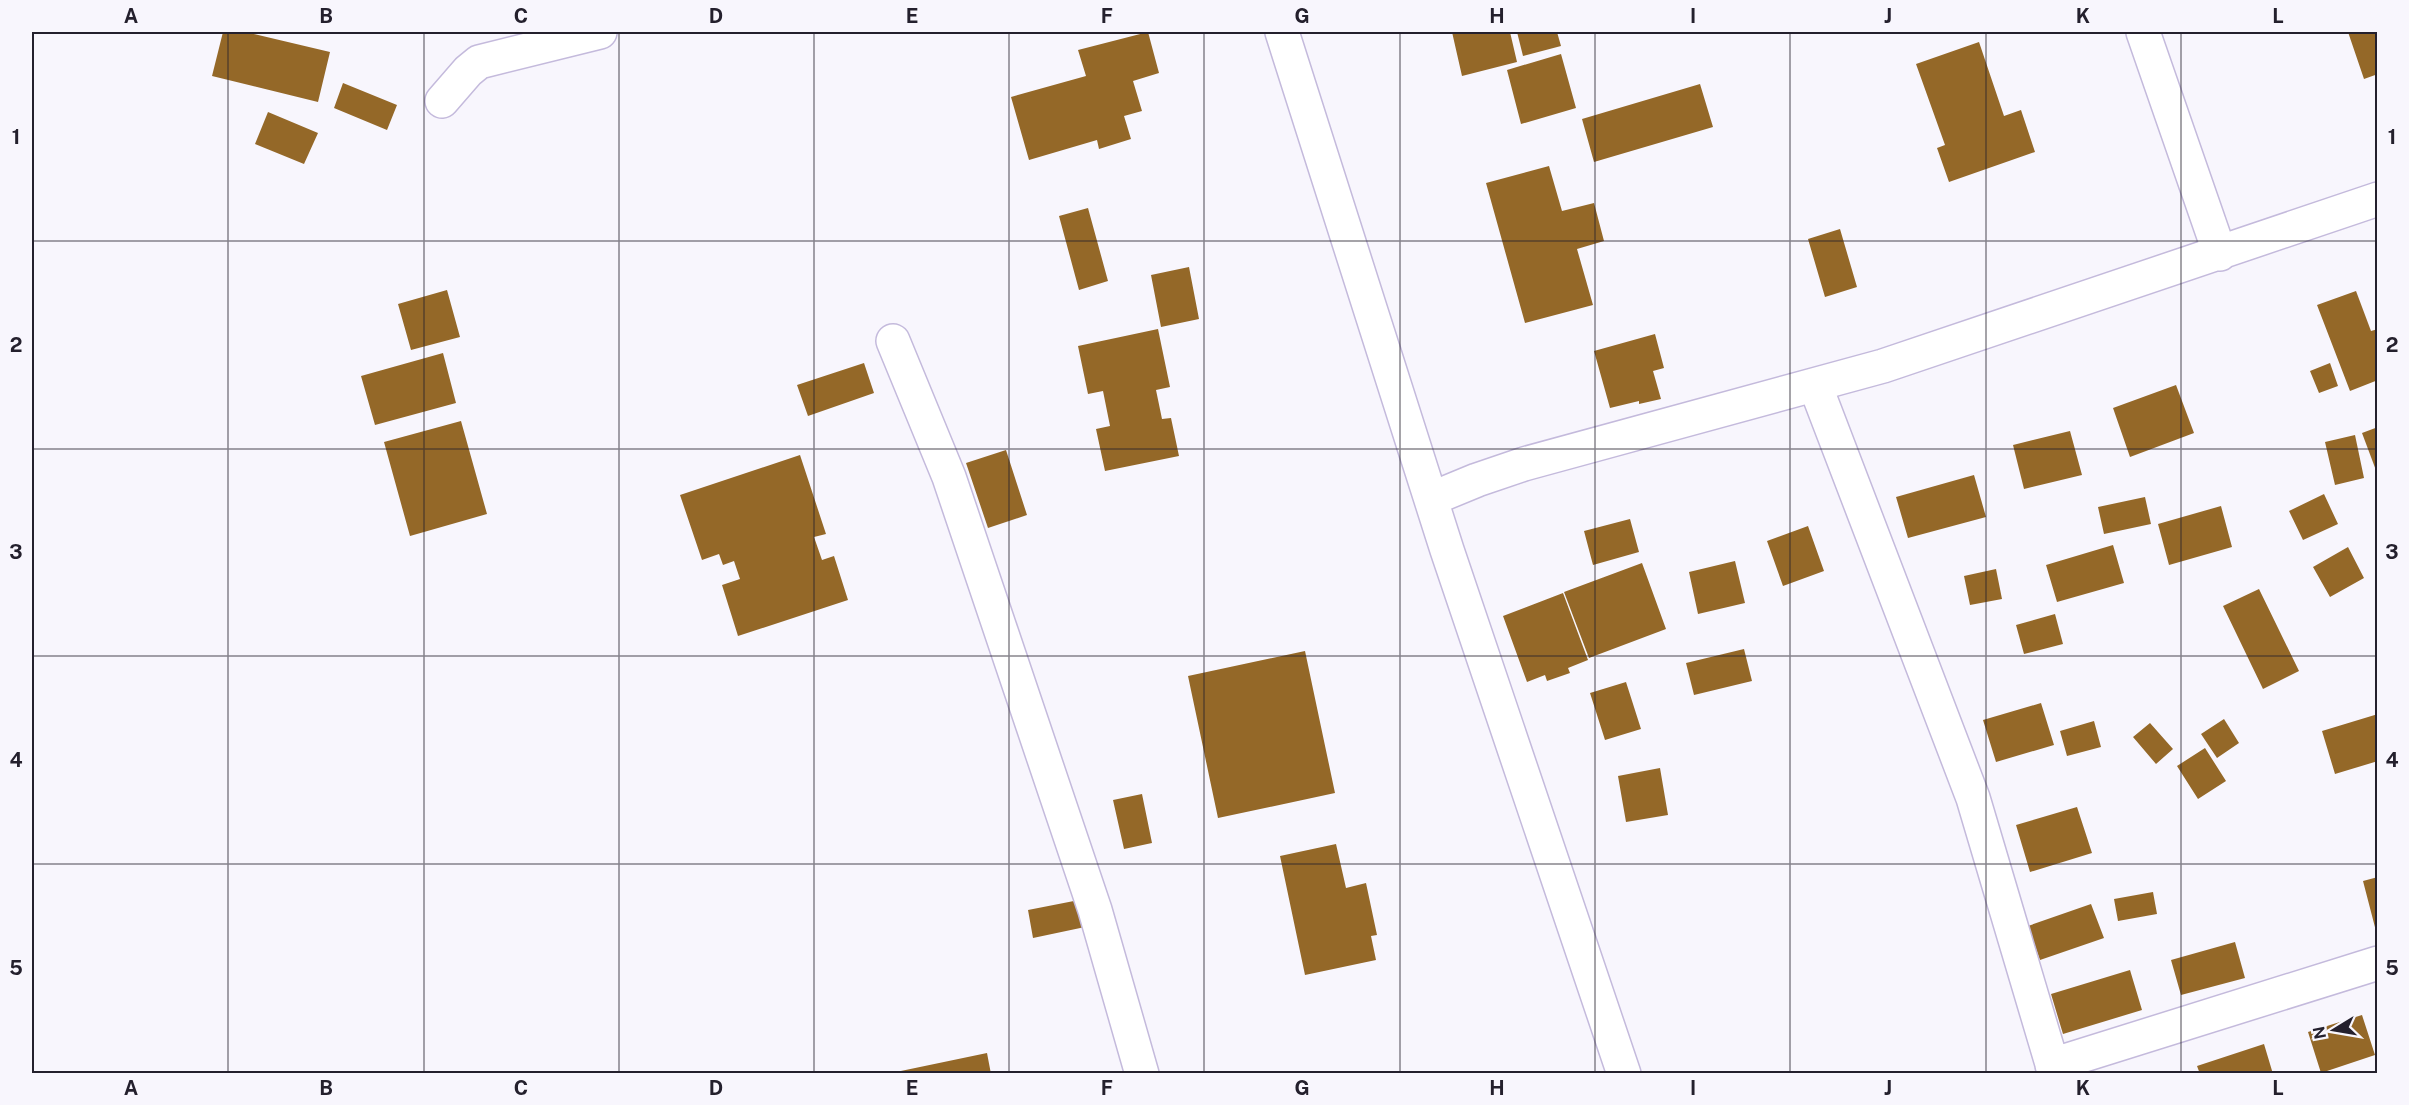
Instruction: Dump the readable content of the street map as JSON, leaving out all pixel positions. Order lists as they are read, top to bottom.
{
  "north": "left",
  "grid": {
    "columns": [
      "A",
      "B",
      "C",
      "D",
      "E",
      "F",
      "G",
      "H",
      "I",
      "J",
      "K",
      "L"
    ],
    "rows": [
      "1",
      "2",
      "3",
      "4",
      "5"
    ]
  }
}
